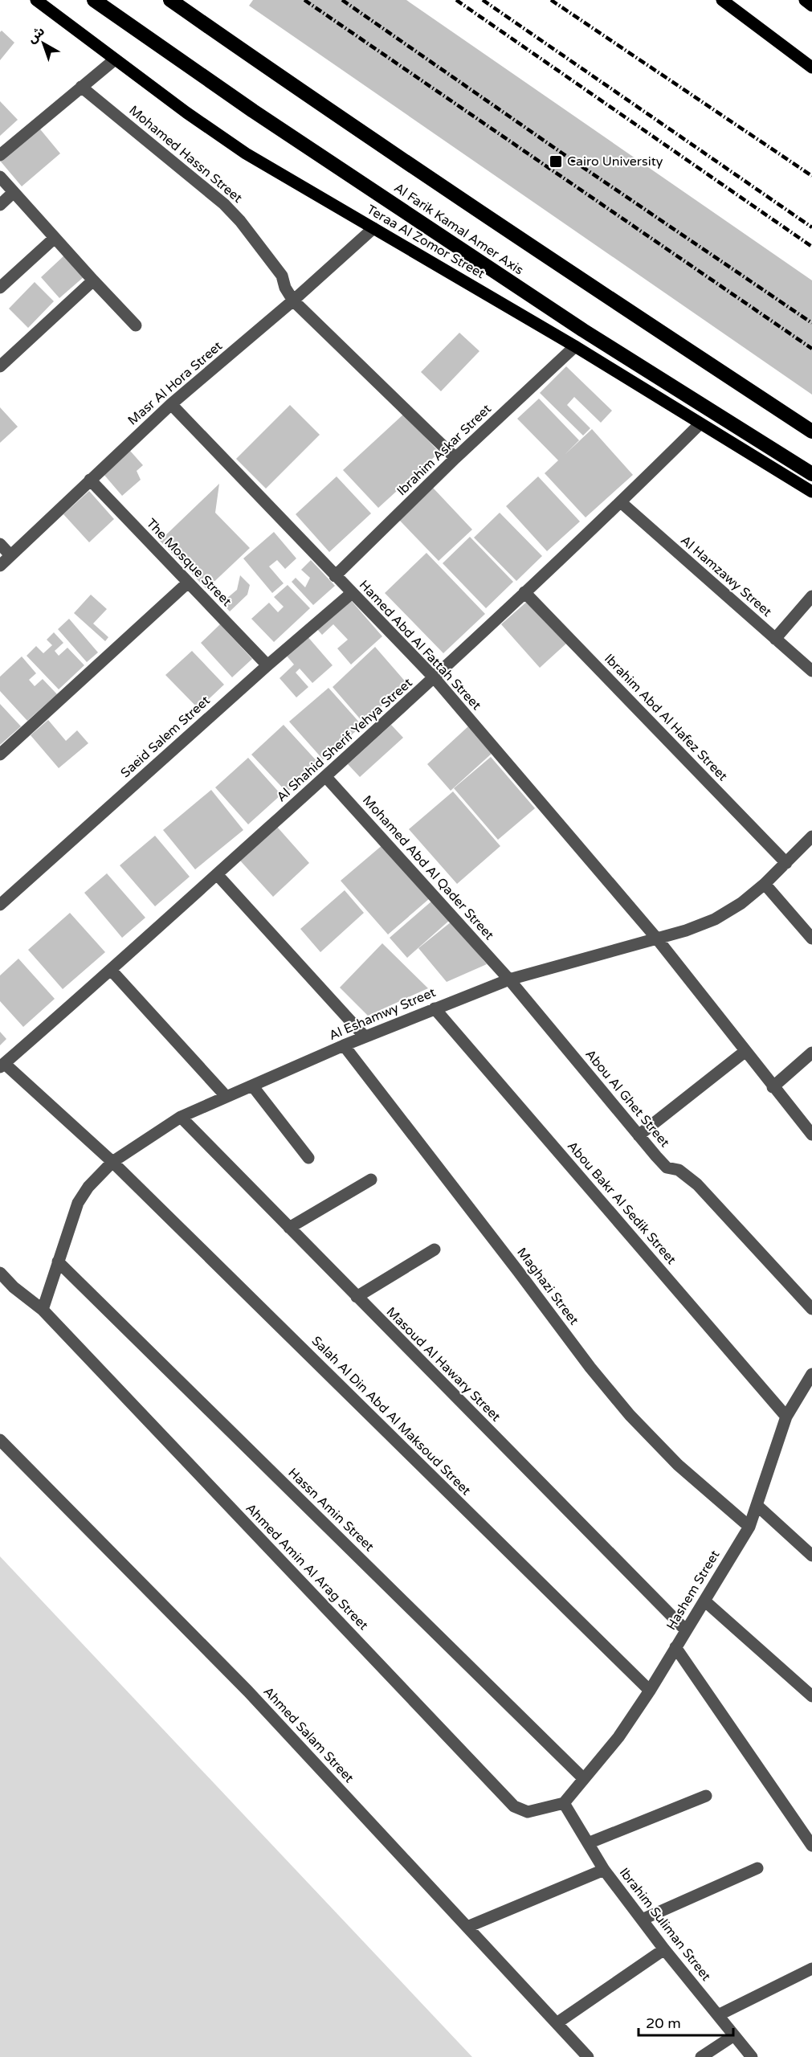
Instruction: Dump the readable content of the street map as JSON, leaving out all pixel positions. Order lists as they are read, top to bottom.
{
  "streets": {
    "highway": ["Al Farik Kamal Amer Axis"],
    "main road": ["Teraa Al Zomor Street"],
    "street": [
      "Mohamed Hassn Street",
      "Masr Al Hora Street",
      "Ibrahim Askar Street",
      "The Mosque Street",
      "Al Hamzawy Street",
      "Hamed Abd Al Fattah Street",
      "Ibrahim Abd Al Hafez Street",
      "Saeid Salem Street",
      "Al Shahid Sherif Yehya Street",
      "Mohamed Abd Al Qader Street",
      "Al Eshamwy Street",
      "Abou Al Ghet Street",
      "Abou Bakr Al Sedik Street",
      "Maghazi Street",
      "Masoud Al Hawary Street",
      "Salah Al Din Abd Al Maksoud Street",
      "Hassn Amin Street",
      "Ahmed Amin Al Arag Street",
      "Hashem Street",
      "Ahmed Salam Street",
      "Ibrahim Suliman Street"
    ]
  },
  "crossings": [
    ["Mohamed Hassn Street", "Masr Al Hora Street"],
    ["Teraa Al Zomor Street", "Masr Al Hora Street"],
    ["Teraa Al Zomor Street", "Ibrahim Askar Street"],
    ["Teraa Al Zomor Street", "Al Shahid Sherif Yehya Street"],
    ["Masr Al Hora Street", "The Mosque Street"],
    ["Masr Al Hora Street", "Hamed Abd Al Fattah Street"],
    ["Ibrahim Askar Street", "Hamed Abd Al Fattah Street"],
    ["The Mosque Street", "Saeid Salem Street"],
    ["Al Hamzawy Street", "Al Shahid Sherif Yehya Street"],
    ["Hamed Abd Al Fattah Street", "Saeid Salem Street"],
    ["Hamed Abd Al Fattah Street", "Al Shahid Sherif Yehya Street"],
    ["Hamed Abd Al Fattah Street", "Al Eshamwy Street"],
    ["Ibrahim Abd Al Hafez Street", "Al Shahid Sherif Yehya Street"],
    ["Ibrahim Abd Al Hafez Street", "Al Eshamwy Street"],
    ["Al Shahid Sherif Yehya Street", "Mohamed Abd Al Qader Street"],
    ["Al Shahid Sherif Yehya Street", "Salah Al Din Abd Al Maksoud Street"],
    ["Mohamed Abd Al Qader Street", "Al Eshamwy Street"],
    ["Mohamed Abd Al Qader Street", "Abou Al Ghet Street"],
    ["Al Eshamwy Street", "Abou Al Ghet Street"],
    ["Al Eshamwy Street", "Abou Bakr Al Sedik Street"],
    ["Al Eshamwy Street", "Maghazi Street"],
    ["Al Eshamwy Street", "Masoud Al Hawary Street"],
    ["Al Eshamwy Street", "Salah Al Din Abd Al Maksoud Street"],
    ["Al Eshamwy Street", "Hassn Amin Street"],
    ["Al Eshamwy Street", "Ahmed Amin Al Arag Street"],
    ["Abou Bakr Al Sedik Street", "Hashem Street"],
    ["Maghazi Street", "Hashem Street"],
    ["Masoud Al Hawary Street", "Hashem Street"],
    ["Salah Al Din Abd Al Maksoud Street", "Hashem Street"],
    ["Hassn Amin Street", "Hashem Street"],
    ["Ahmed Amin Al Arag Street", "Hashem Street"],
    ["Ahmed Amin Al Arag Street", "Ibrahim Suliman Street"],
    ["Hashem Street", "Ibrahim Suliman Street"]
  ],
  "places": {
    "transit": ["Cairo University"]
  },
  "scale_bar": "20 m",
  "north": "top left"
}
